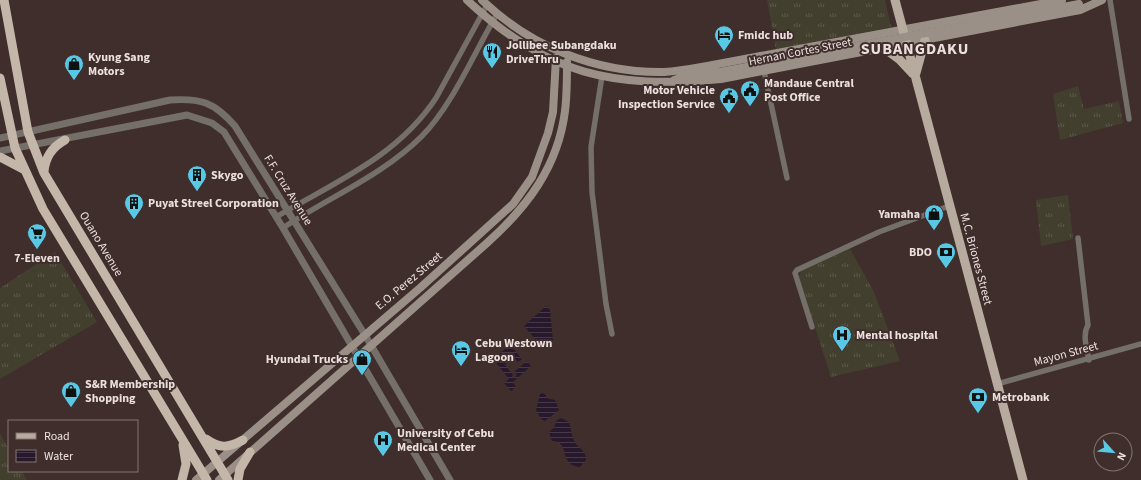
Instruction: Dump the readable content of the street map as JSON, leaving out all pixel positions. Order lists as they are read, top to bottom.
{
  "streets": {
    "highway": ["Ouano Avenue"],
    "main road": ["Hernan Cortes Street", "M.C. Briones Street", "E.O. Perez Street"],
    "street": ["F.F. Cruz Avenue", "Mayon Street"]
  },
  "crossings": [
    ["Hernan Cortes Street", "M.C. Briones Street"],
    ["Hernan Cortes Street", "E.O. Perez Street"],
    ["F.F. Cruz Avenue", "Ouano Avenue"],
    ["F.F. Cruz Avenue", "E.O. Perez Street"],
    ["Ouano Avenue", "E.O. Perez Street"],
    ["M.C. Briones Street", "Mayon Street"]
  ],
  "districts": ["SUBANGDAKU"],
  "places": {
    "hotel": ["Fmidc hub", "Cebu Westown Lagoon"],
    "restaurant": ["Jollibee Subangdaku DriveThru"],
    "shop": [
      "Kyung Sang Motors",
      "Yamaha",
      "Hyundai Trucks",
      "S&R Membership Shopping"
    ],
    "public building": ["Mandaue Central Post Office", "Motor Vehicle Inspection Service"],
    "building": ["Skygo", "Puyat Streel Corporation"],
    "supermarket": ["7-Eleven"],
    "bank": ["BDO", "Metrobank"],
    "hospital": ["Mental hospital", "University of Cebu Medical Center"]
  },
  "legend": ["Road", "Water"],
  "north": "bottom right"
}
